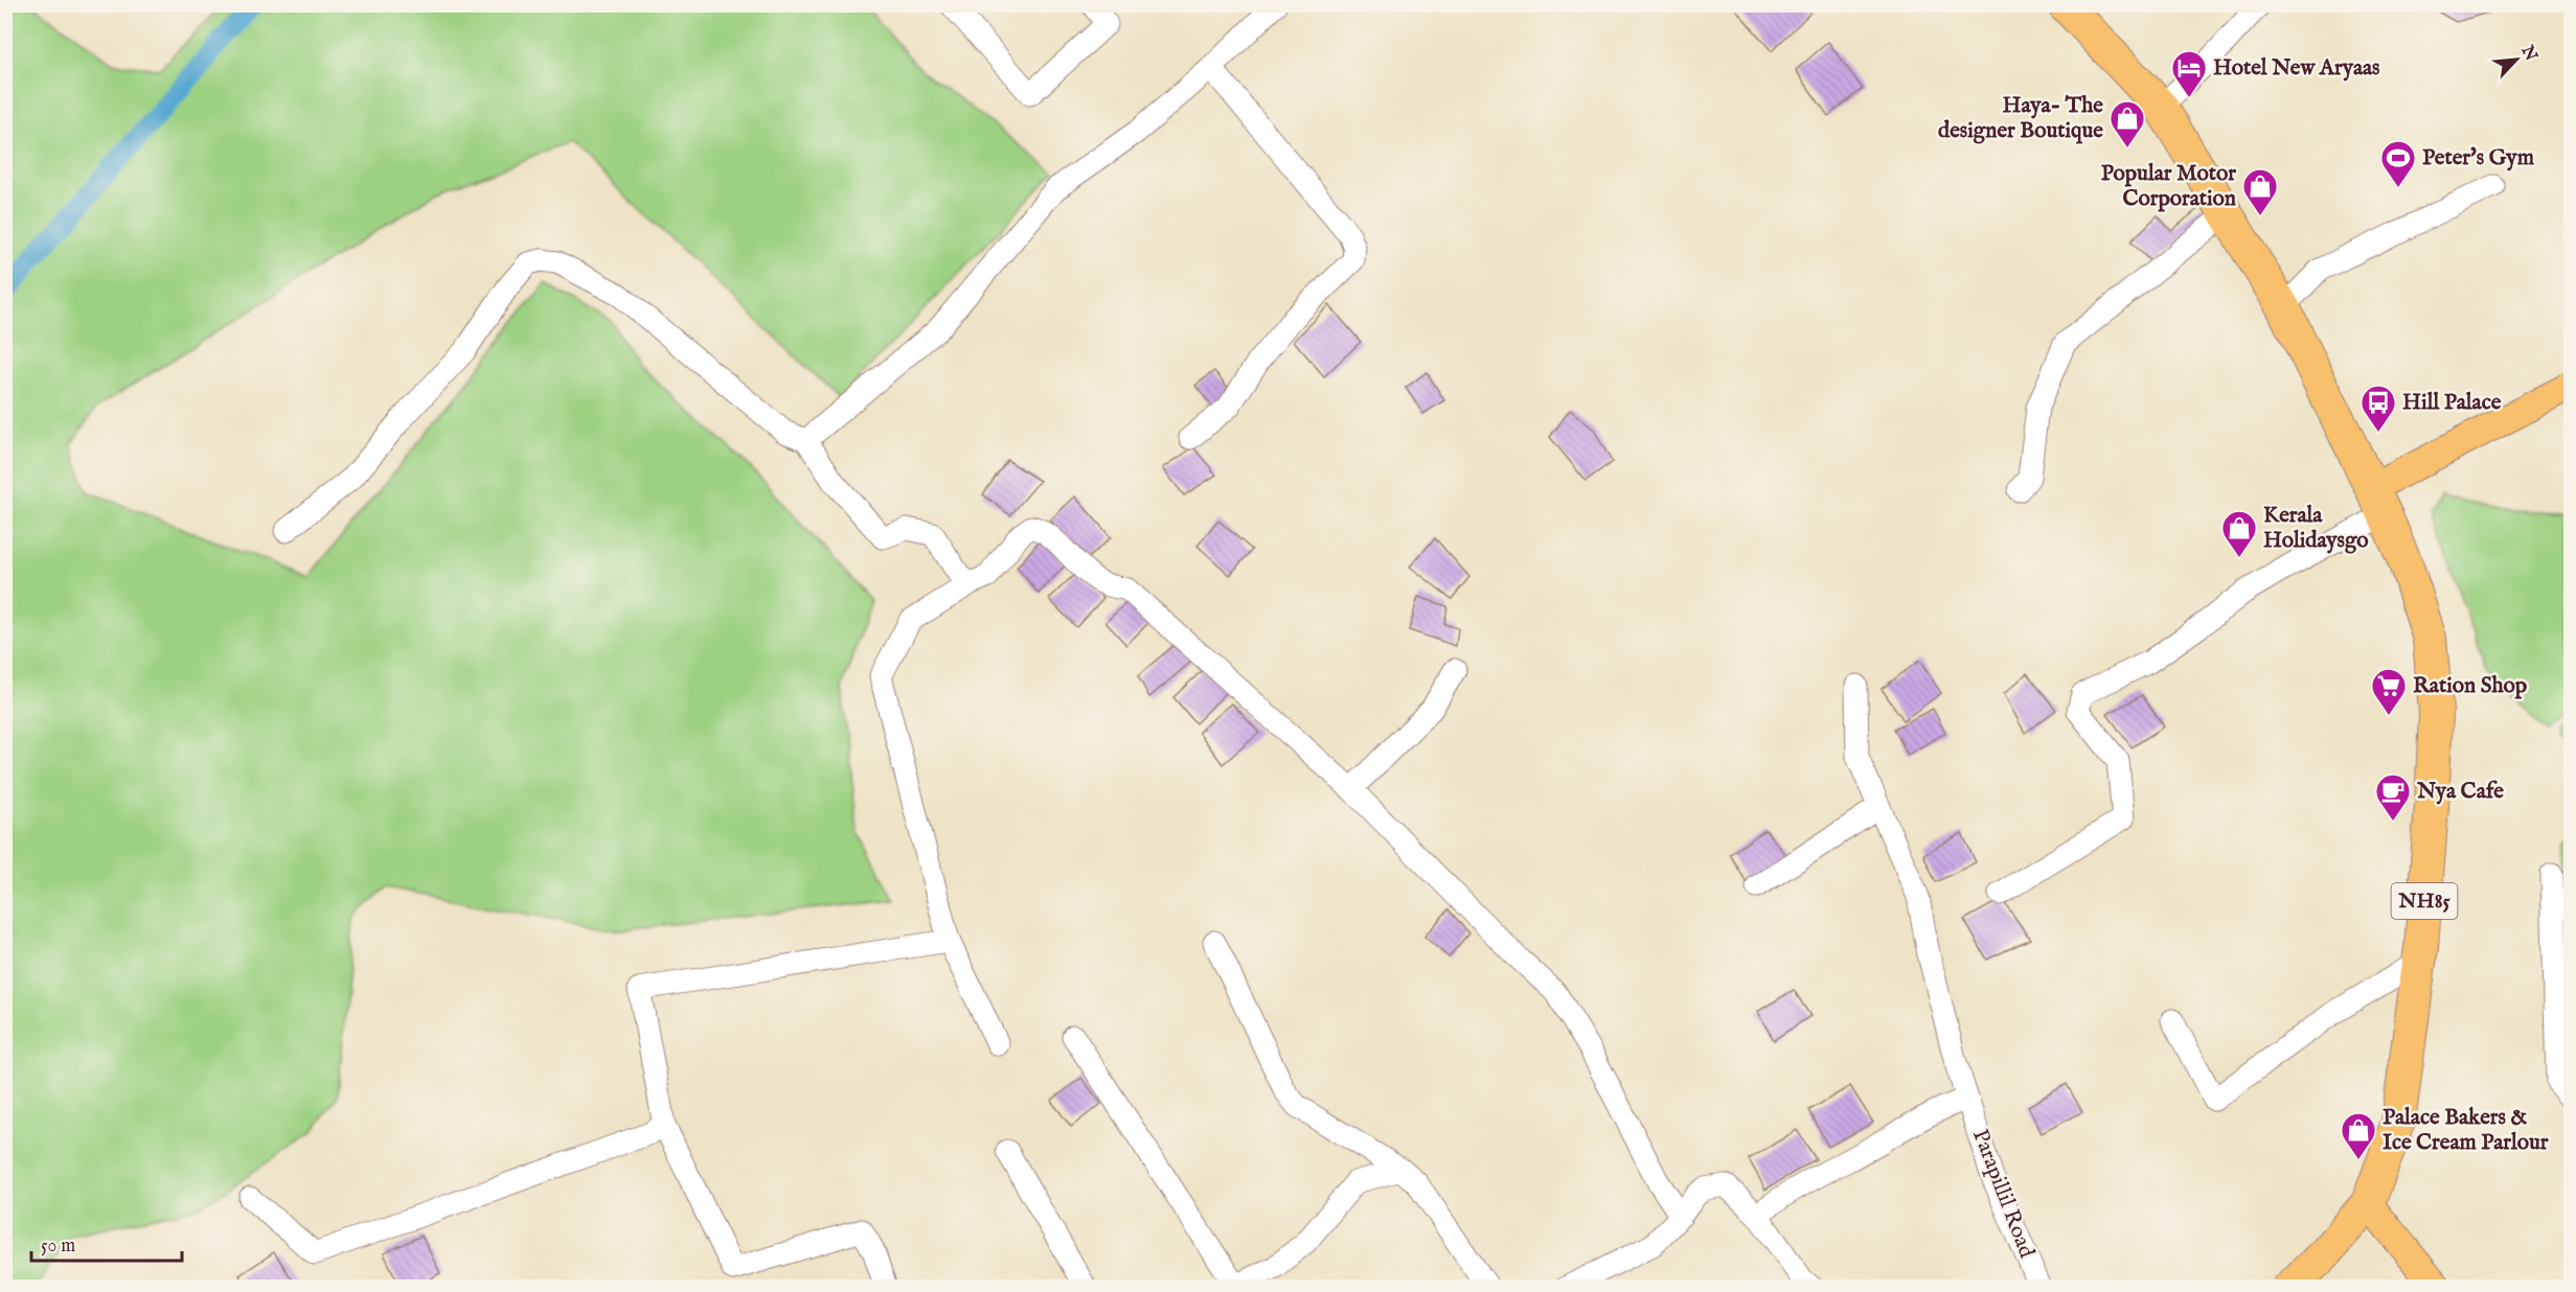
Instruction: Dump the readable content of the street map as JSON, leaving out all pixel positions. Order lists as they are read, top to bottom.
{
  "streets": {
    "highway": ["NH85"],
    "street": ["Parapillil Road"]
  },
  "places": {
    "hotel": ["Hotel New Aryaas"],
    "shop": [
      "Haya- The designer Boutique",
      "Popular Motor Corporation",
      "Kerala Holidaysgo",
      "Palace Bakers & Ice Cream Parlour"
    ],
    "sports": ["Peter's Gym"],
    "bus stop": ["Hill Palace"],
    "supermarket": ["Ration Shop"],
    "cafe": ["Nya Cafe"]
  },
  "scale_bar": "50 m",
  "north": "top right"
}
